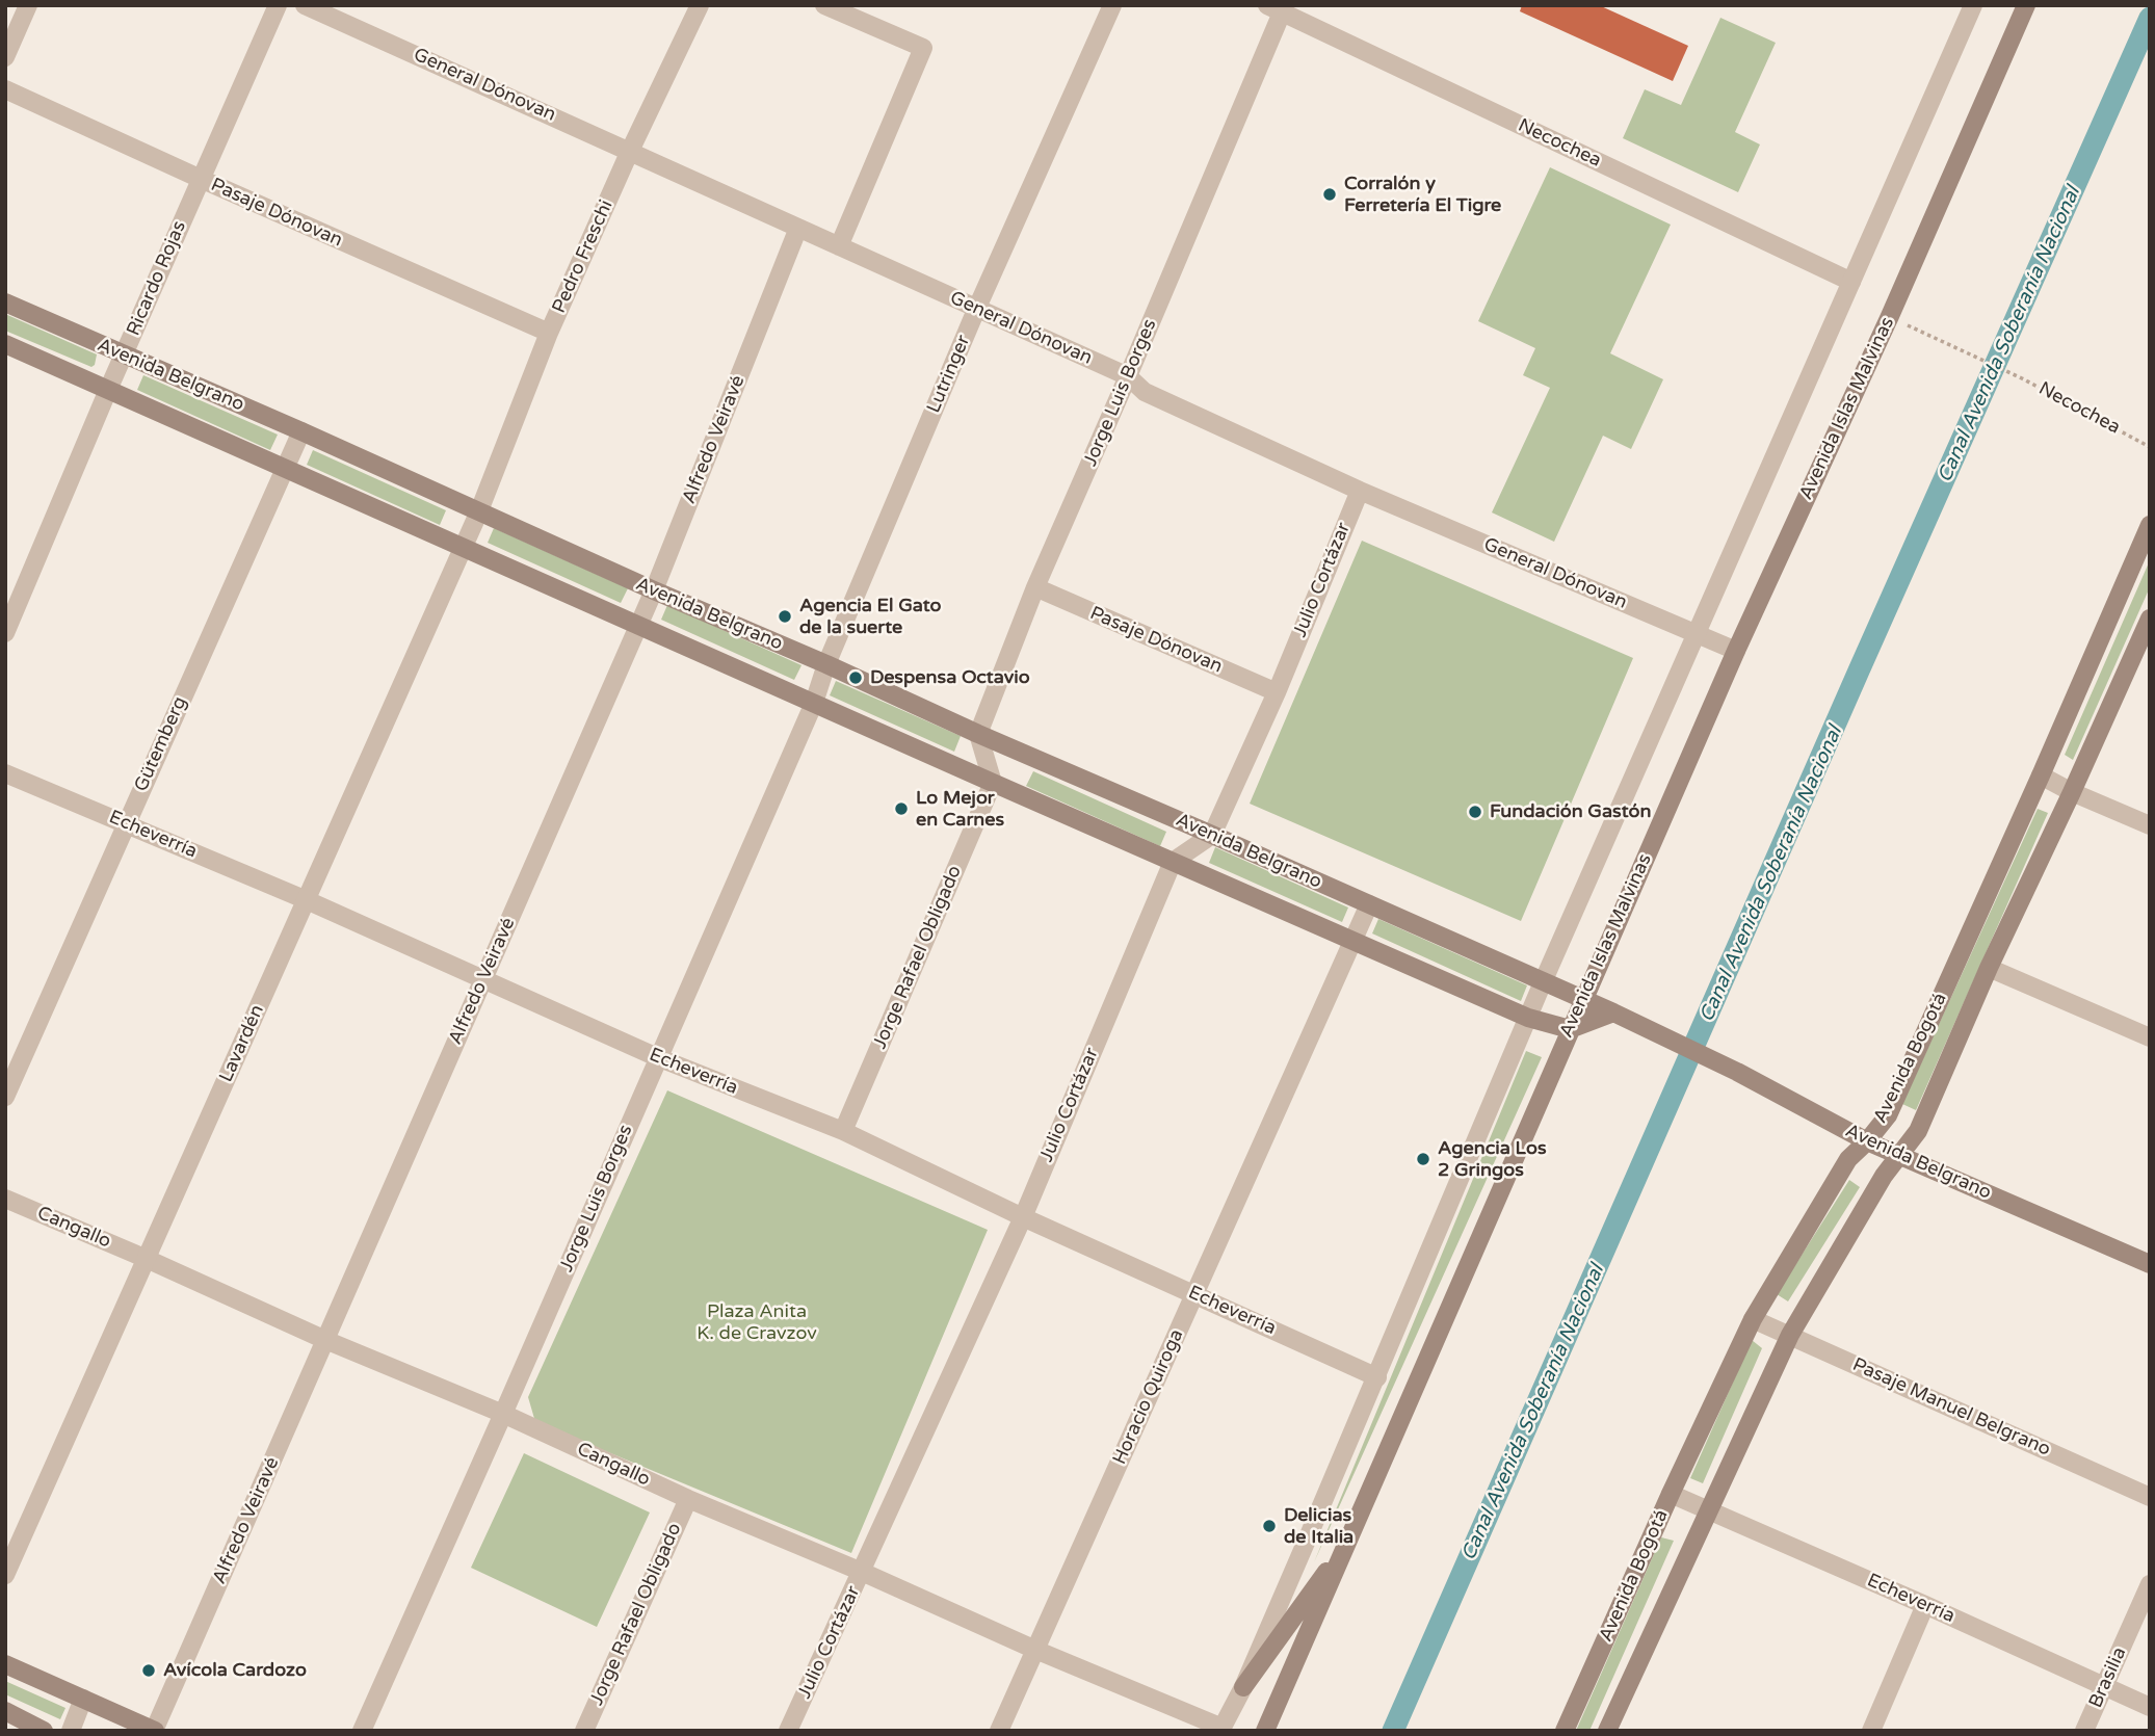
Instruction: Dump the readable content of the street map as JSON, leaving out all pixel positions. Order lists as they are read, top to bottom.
{
  "streets": {
    "main road": ["Avenida Belgrano", "Avenida Islas Malvinas", "Avenida Bogotá"],
    "street": [
      "General Dónovan",
      "Necochea",
      "Pasaje Dónovan",
      "Pedro Freschi",
      "Ricardo Rojas",
      "Lutringer",
      "Jorge Luis Borges",
      "Alfredo Veiravé",
      "Julio Cortázar",
      "Gütemberg",
      "Echeverría",
      "Jorge Rafael Obligado",
      "Lavardén",
      "Cangallo",
      "Horacio Quiroga",
      "Pasaje Manuel Belgrano",
      "Brasilia"
    ]
  },
  "crossings": [
    ["General Dónovan", "Pedro Freschi"],
    ["General Dónovan", "Lutringer"],
    ["General Dónovan", "Jorge Luis Borges"],
    ["General Dónovan", "Avenida Islas Malvinas"],
    ["General Dónovan", "Alfredo Veiravé"],
    ["General Dónovan", "Julio Cortázar"],
    ["Necochea", "Jorge Luis Borges"],
    ["Necochea", "Avenida Islas Malvinas"],
    ["Pasaje Dónovan", "Pedro Freschi"],
    ["Pasaje Dónovan", "Ricardo Rojas"],
    ["Pasaje Dónovan", "Jorge Luis Borges"],
    ["Pasaje Dónovan", "Julio Cortázar"],
    ["Pedro Freschi", "Avenida Belgrano"],
    ["Pedro Freschi", "Lavardén"],
    ["Ricardo Rojas", "Avenida Belgrano"],
    ["Lutringer", "Avenida Belgrano"],
    ["Lutringer", "Jorge Luis Borges"],
    ["Avenida Belgrano", "Jorge Luis Borges"],
    ["Avenida Belgrano", "Avenida Islas Malvinas"],
    ["Avenida Belgrano", "Alfredo Veiravé"],
    ["Avenida Belgrano", "Julio Cortázar"],
    ["Avenida Belgrano", "Gütemberg"],
    ["Avenida Belgrano", "Jorge Rafael Obligado"],
    ["Avenida Belgrano", "Lavardén"],
    ["Avenida Belgrano", "Avenida Bogotá"],
    ["Avenida Belgrano", "Horacio Quiroga"],
    ["Jorge Luis Borges", "Echeverría"],
    ["Jorge Luis Borges", "Cangallo"],
    ["Alfredo Veiravé", "Echeverría"],
    ["Alfredo Veiravé", "Cangallo"],
    ["Julio Cortázar", "Echeverría"],
    ["Julio Cortázar", "Cangallo"],
    ["Gütemberg", "Echeverría"],
    ["Echeverría", "Jorge Rafael Obligado"],
    ["Echeverría", "Lavardén"],
    ["Echeverría", "Avenida Bogotá"],
    ["Echeverría", "Horacio Quiroga"],
    ["Echeverría", "Brasilia"],
    ["Jorge Rafael Obligado", "Cangallo"],
    ["Lavardén", "Cangallo"],
    ["Avenida Bogotá", "Pasaje Manuel Belgrano"],
    ["Cangallo", "Horacio Quiroga"]
  ],
  "water": ["Canal Avenida Soberanía Nacional"],
  "parks": ["Plaza Anita K. de Cravzov"],
  "places": [
    "Corralón y Ferretería El Tigre",
    "Agencia El Gato de la suerte",
    "Despensa Octavio",
    "Lo Mejor en Carnes",
    "Fundación Gastón",
    "Agencia Los 2 Gringos",
    "Delicias de Italia",
    "Avícola Cardozo"
  ]
}
